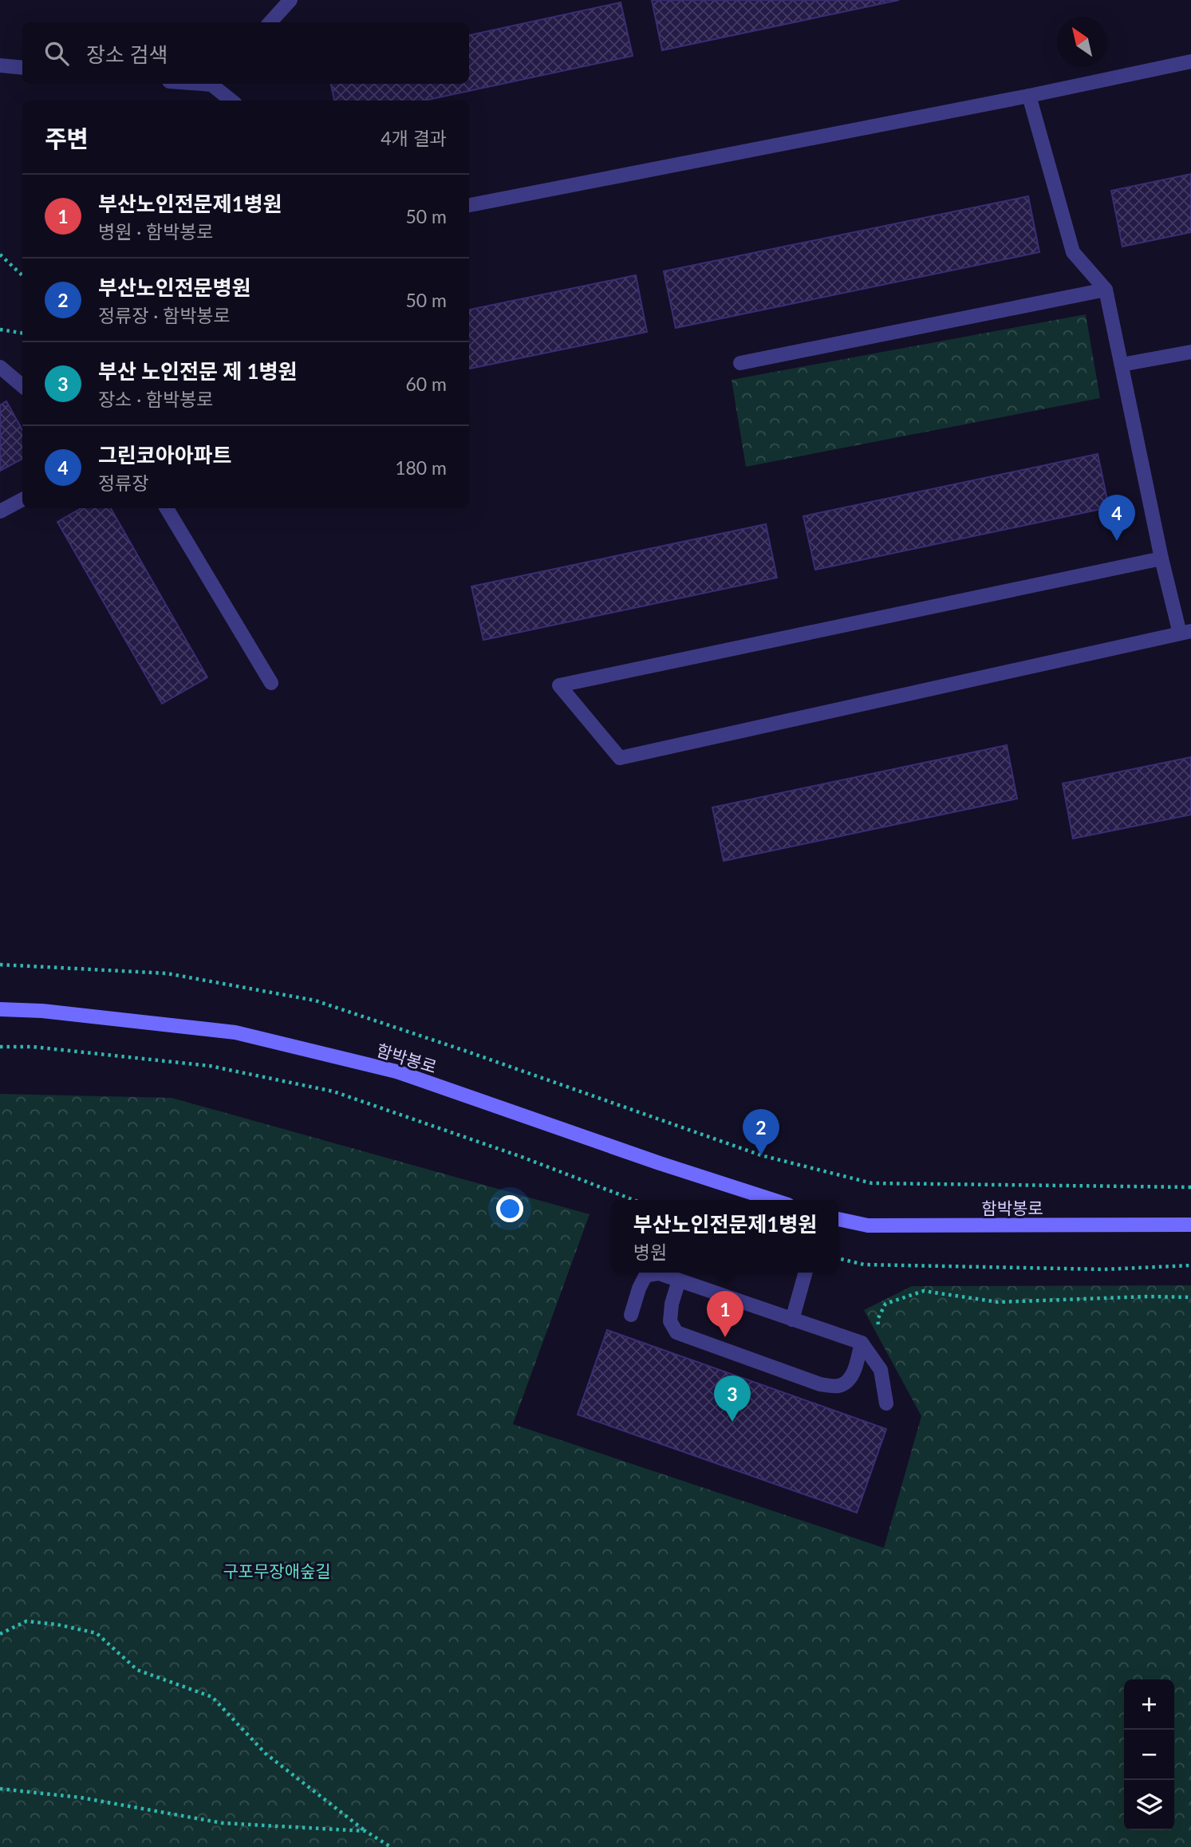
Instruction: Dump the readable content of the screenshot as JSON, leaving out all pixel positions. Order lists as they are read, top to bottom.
{
  "streets": {
    "main road": ["함박봉로"]
  },
  "parks": ["구포무장애숲길"],
  "north": "top left",
  "page": {
    "search": "장소 검색",
    "heading": ["주변", "4개 결과"],
    "list": [
      {
        "mark": "1",
        "name": "부산노인전문제1병원",
        "note": "병원 · 함박봉로",
        "value": "50 m"
      },
      {
        "mark": "2",
        "name": "부산노인전문병원",
        "note": "정류장 · 함박봉로",
        "value": "50 m"
      },
      {
        "mark": "3",
        "name": "부산 노인전문 제 1병원",
        "note": "장소 · 함박봉로",
        "value": "60 m"
      },
      {
        "mark": "4",
        "name": "그린코아아파트",
        "note": "정류장",
        "value": "180 m"
      }
    ],
    "pins": [
      "4",
      "2",
      "1",
      "3"
    ],
    "popup": ["부산노인전문제1병원", "병원"],
    "map_buttons": ["+", "−"]
  }
}
